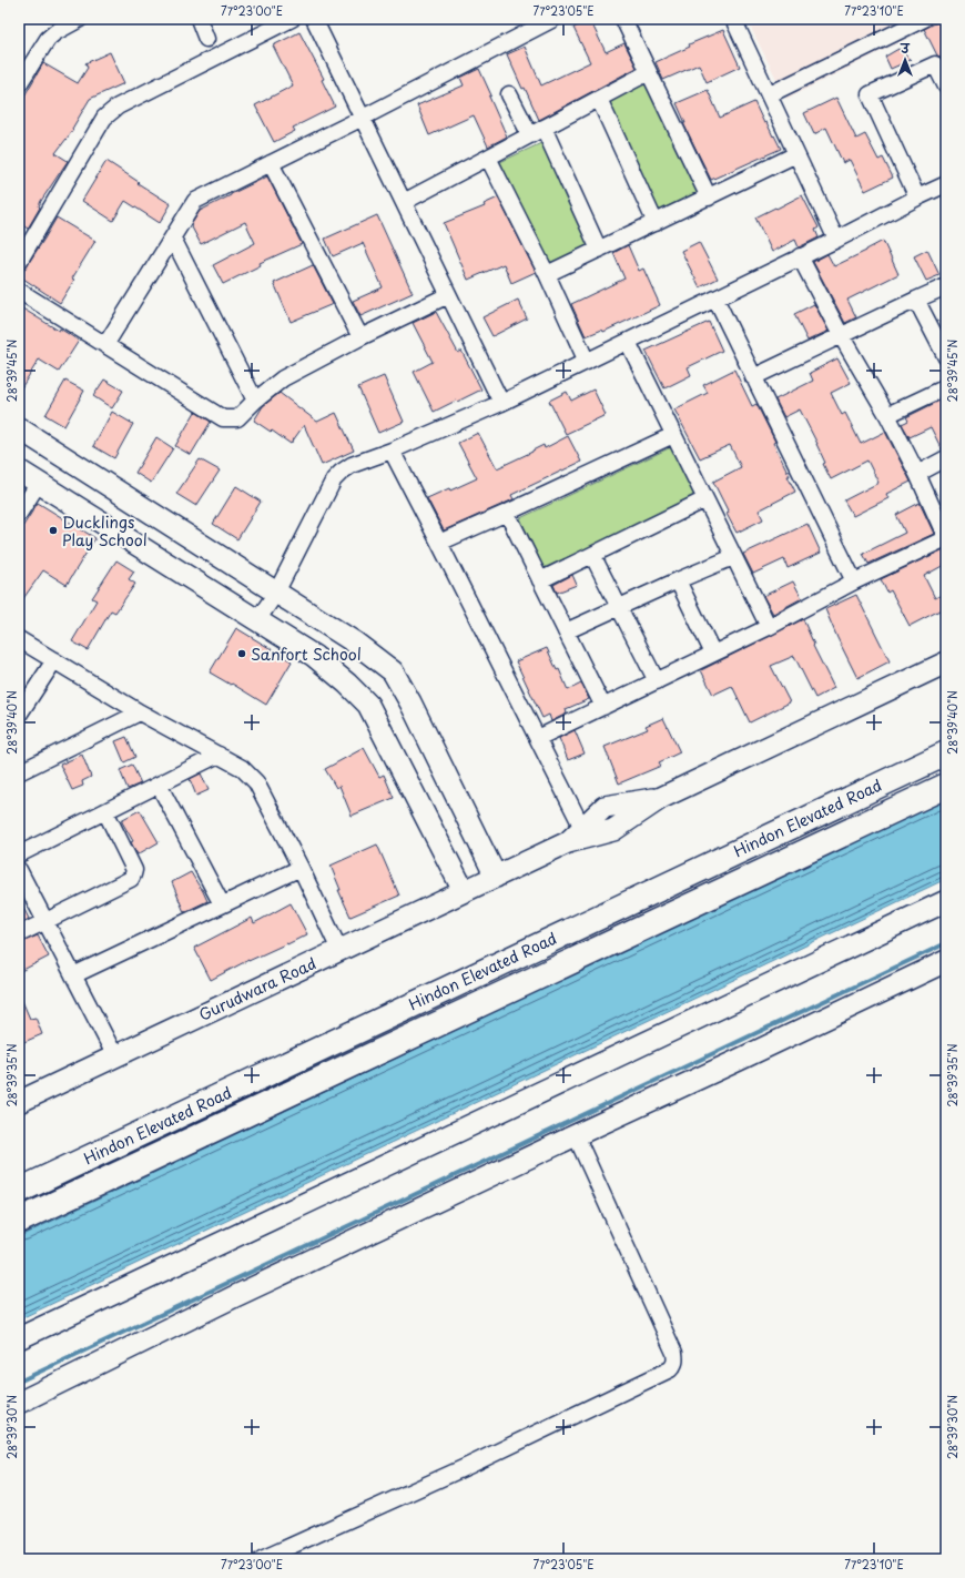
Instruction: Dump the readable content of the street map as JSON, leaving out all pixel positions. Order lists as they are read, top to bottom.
{
  "streets": {
    "highway": ["Hindon Elevated Road"],
    "street": ["Gurudwara Road"]
  },
  "places": ["Ducklings Play School", "Sanfort School"],
  "north": "top",
  "coordinates": [
    "77°23'00\"E",
    "77°23'05\"E",
    "77°23'10\"E",
    "28°39'45\"N",
    "28°39'40\"N",
    "28°39'35\"N",
    "28°39'30\"N"
  ]
}
